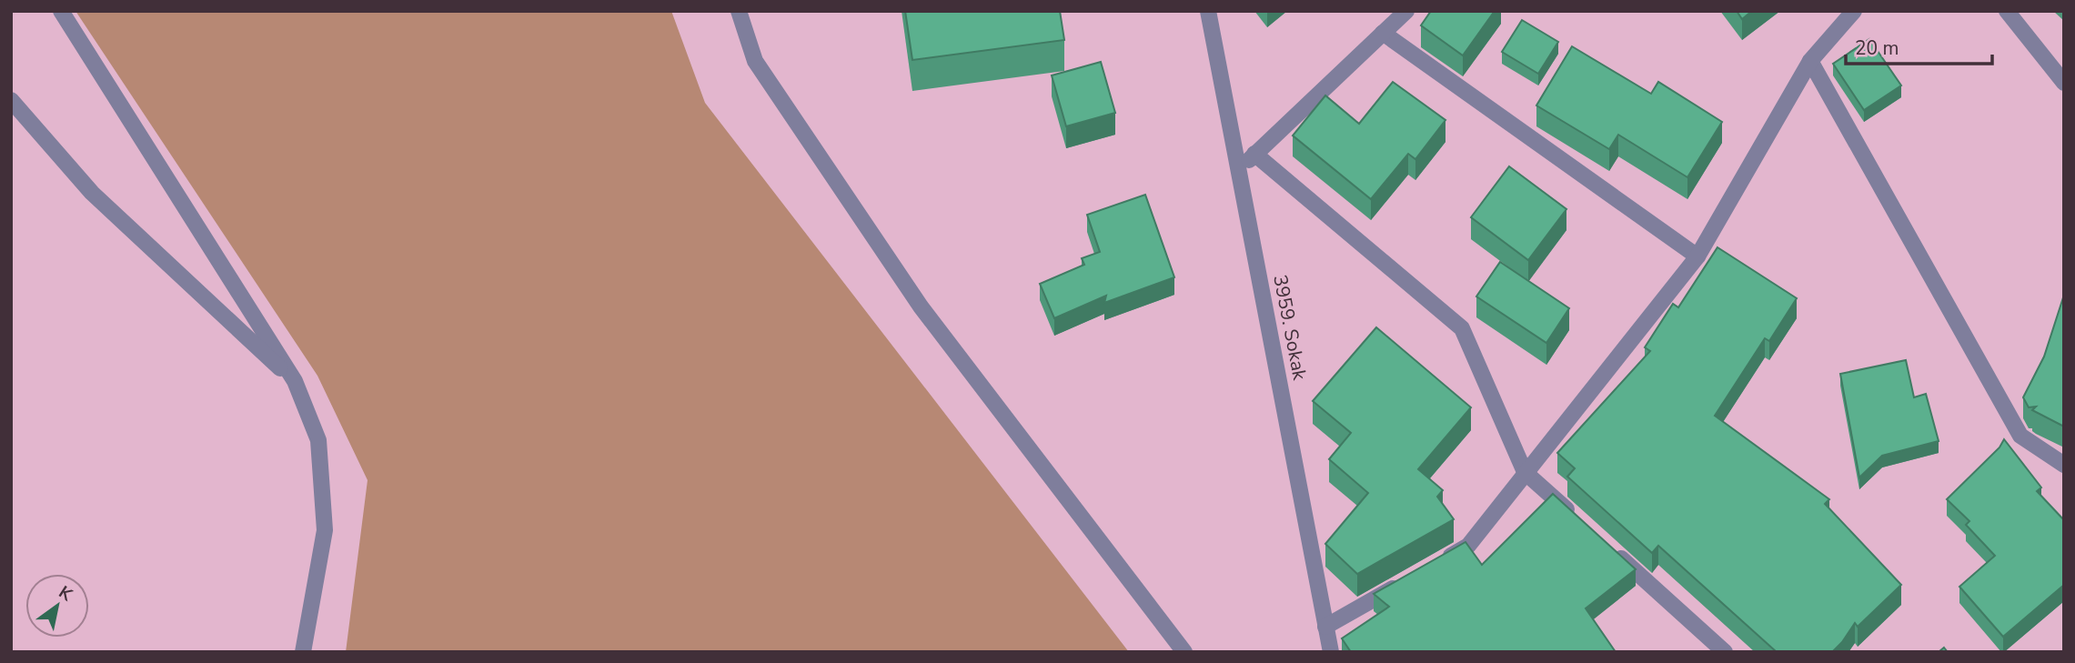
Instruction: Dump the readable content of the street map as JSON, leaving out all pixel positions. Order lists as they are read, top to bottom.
{
  "streets": {
    "street": ["3959. Sokak"]
  },
  "scale_bar": "20 m",
  "north": "top right"
}
